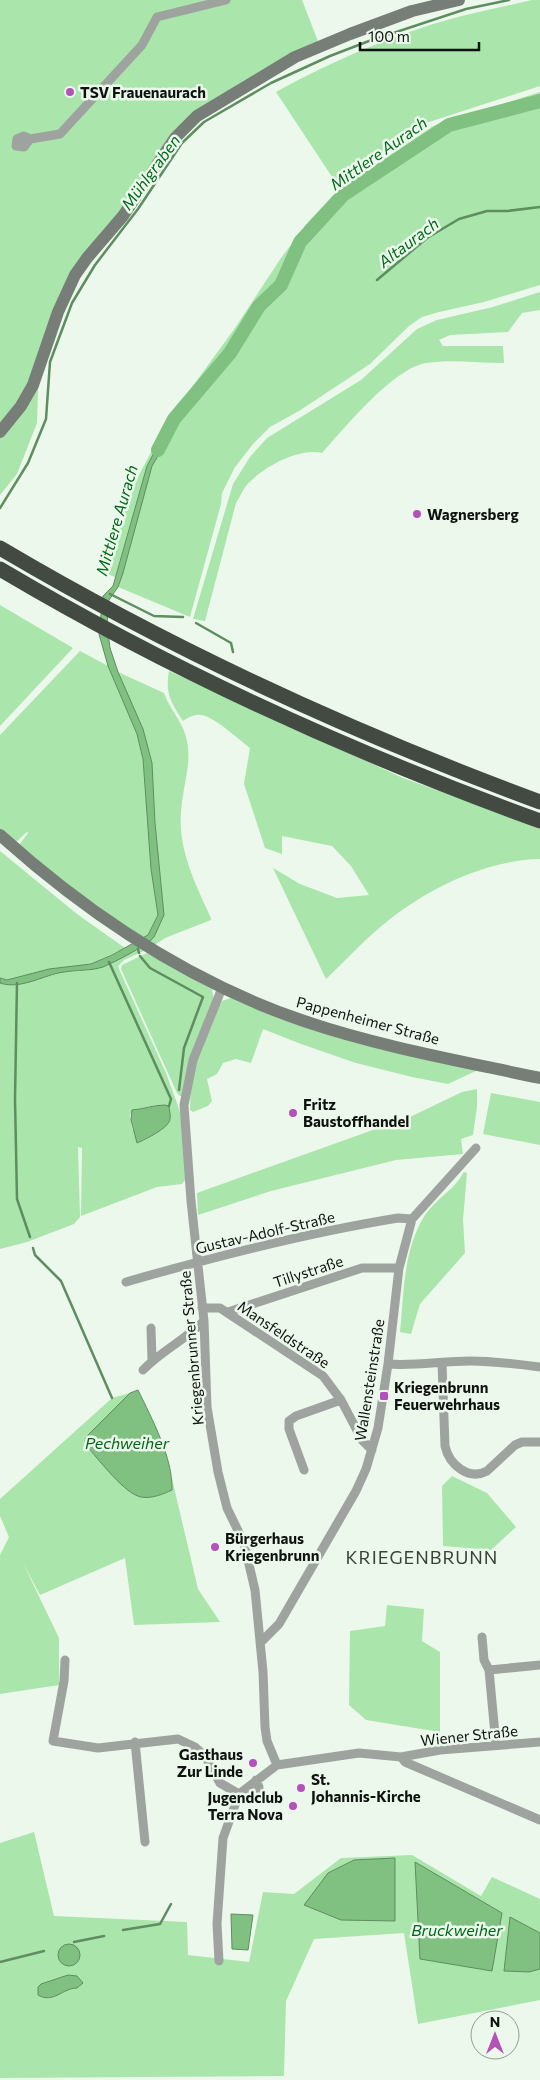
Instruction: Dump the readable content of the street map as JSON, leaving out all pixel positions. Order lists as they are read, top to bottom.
{
  "streets": {
    "street": [
      "Pappenheimer Straße",
      "Gustav-Adolf-Straße",
      "Tillystraße",
      "Mansfeldstraße",
      "Kriegenbrunner Straße",
      "Wallensteinstraße",
      "Wiener Straße"
    ]
  },
  "crossings": [
    ["Pappenheimer Straße", "Kriegenbrunner Straße"],
    ["Gustav-Adolf-Straße", "Kriegenbrunner Straße"],
    ["Gustav-Adolf-Straße", "Wallensteinstraße"],
    ["Tillystraße", "Mansfeldstraße"],
    ["Tillystraße", "Wallensteinstraße"],
    ["Mansfeldstraße", "Kriegenbrunner Straße"],
    ["Mansfeldstraße", "Wallensteinstraße"],
    ["Kriegenbrunner Straße", "Wallensteinstraße"]
  ],
  "districts": ["KRIEGENBRUNN"],
  "water": [
    "Mittlere Aurach",
    "Mühlgraben",
    "Altaurach",
    "Pechweiher",
    "Bruckweiher"
  ],
  "places": {
    "other": [
      "TSV Frauenaurach",
      "Wagnersberg",
      "Fritz Baustoffhandel",
      "Bürgerhaus Kriegenbrunn",
      "Gasthaus Zur Linde",
      "St. Johannis-Kirche",
      "Jugendclub Terra Nova"
    ],
    "transit": ["Kriegenbrunn Feuerwehrhaus"]
  },
  "scale_bar": "100 m",
  "north": "top"
}
